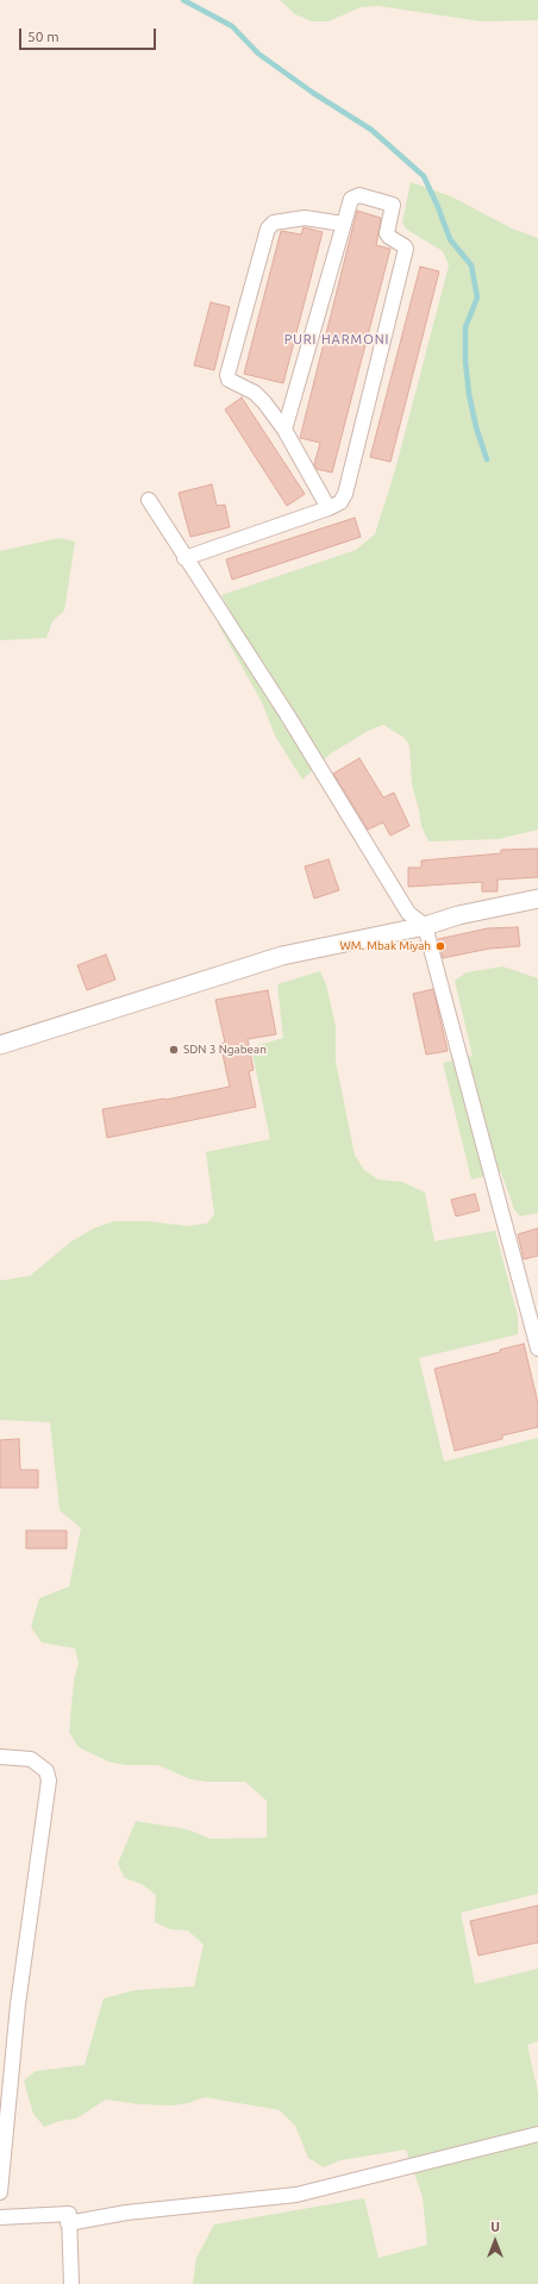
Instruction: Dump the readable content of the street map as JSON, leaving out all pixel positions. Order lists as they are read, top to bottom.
{
  "districts": ["PURI HARMONI"],
  "places": ["WM. Mbak Miyah", "SDN 3 Ngabean"],
  "scale_bar": "50 m",
  "north": "top"
}
